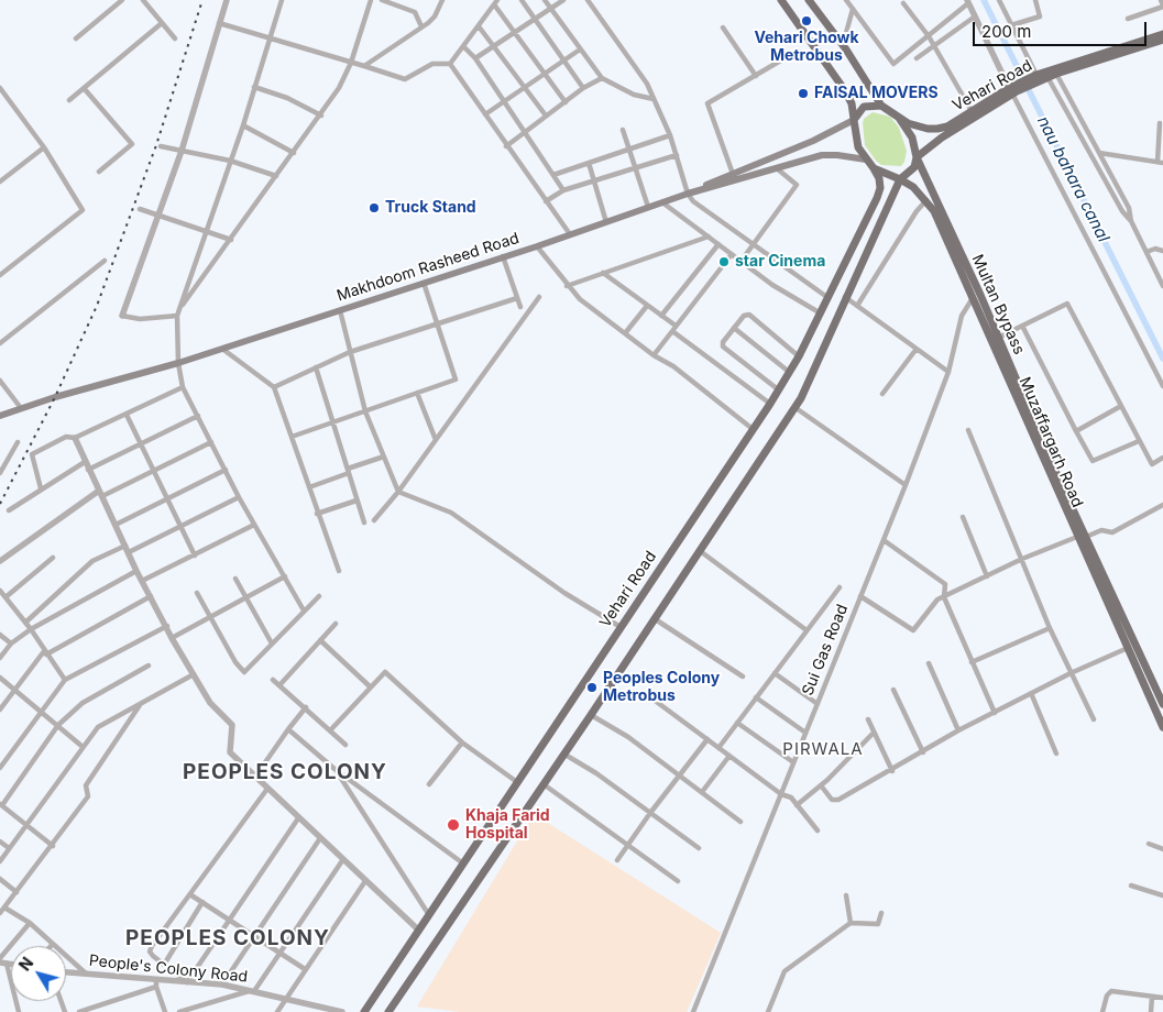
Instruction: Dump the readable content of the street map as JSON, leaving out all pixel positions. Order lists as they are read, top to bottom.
{
  "streets": {
    "main road": [
      "Vehari Road",
      "Makhdoom Rasheed Road",
      "Multan Bypass",
      "Muzaffargarh Road"
    ],
    "street": ["Sui Gas Road", "People's Colony Road"]
  },
  "crossings": [
    ["Vehari Road", "Makhdoom Rasheed Road"],
    ["Vehari Road", "Multan Bypass"],
    ["Vehari Road", "Muzaffargarh Road"],
    ["Makhdoom Rasheed Road", "Multan Bypass"],
    ["Makhdoom Rasheed Road", "Muzaffargarh Road"],
    ["Multan Bypass", "Muzaffargarh Road"],
    ["Muzaffargarh Road", "Sui Gas Road"]
  ],
  "districts": ["PIRWALA", "PEOPLES COLONY", "PEOPLES COLONY"],
  "water": ["nau bahara canal"],
  "places": [
    "Vehari Chowk Metrobus",
    "FAISAL MOVERS",
    "Truck Stand",
    "star Cinema",
    "Peoples Colony Metrobus",
    "Khaja Farid Hospital"
  ],
  "scale_bar": "200 m",
  "north": "top left"
}
